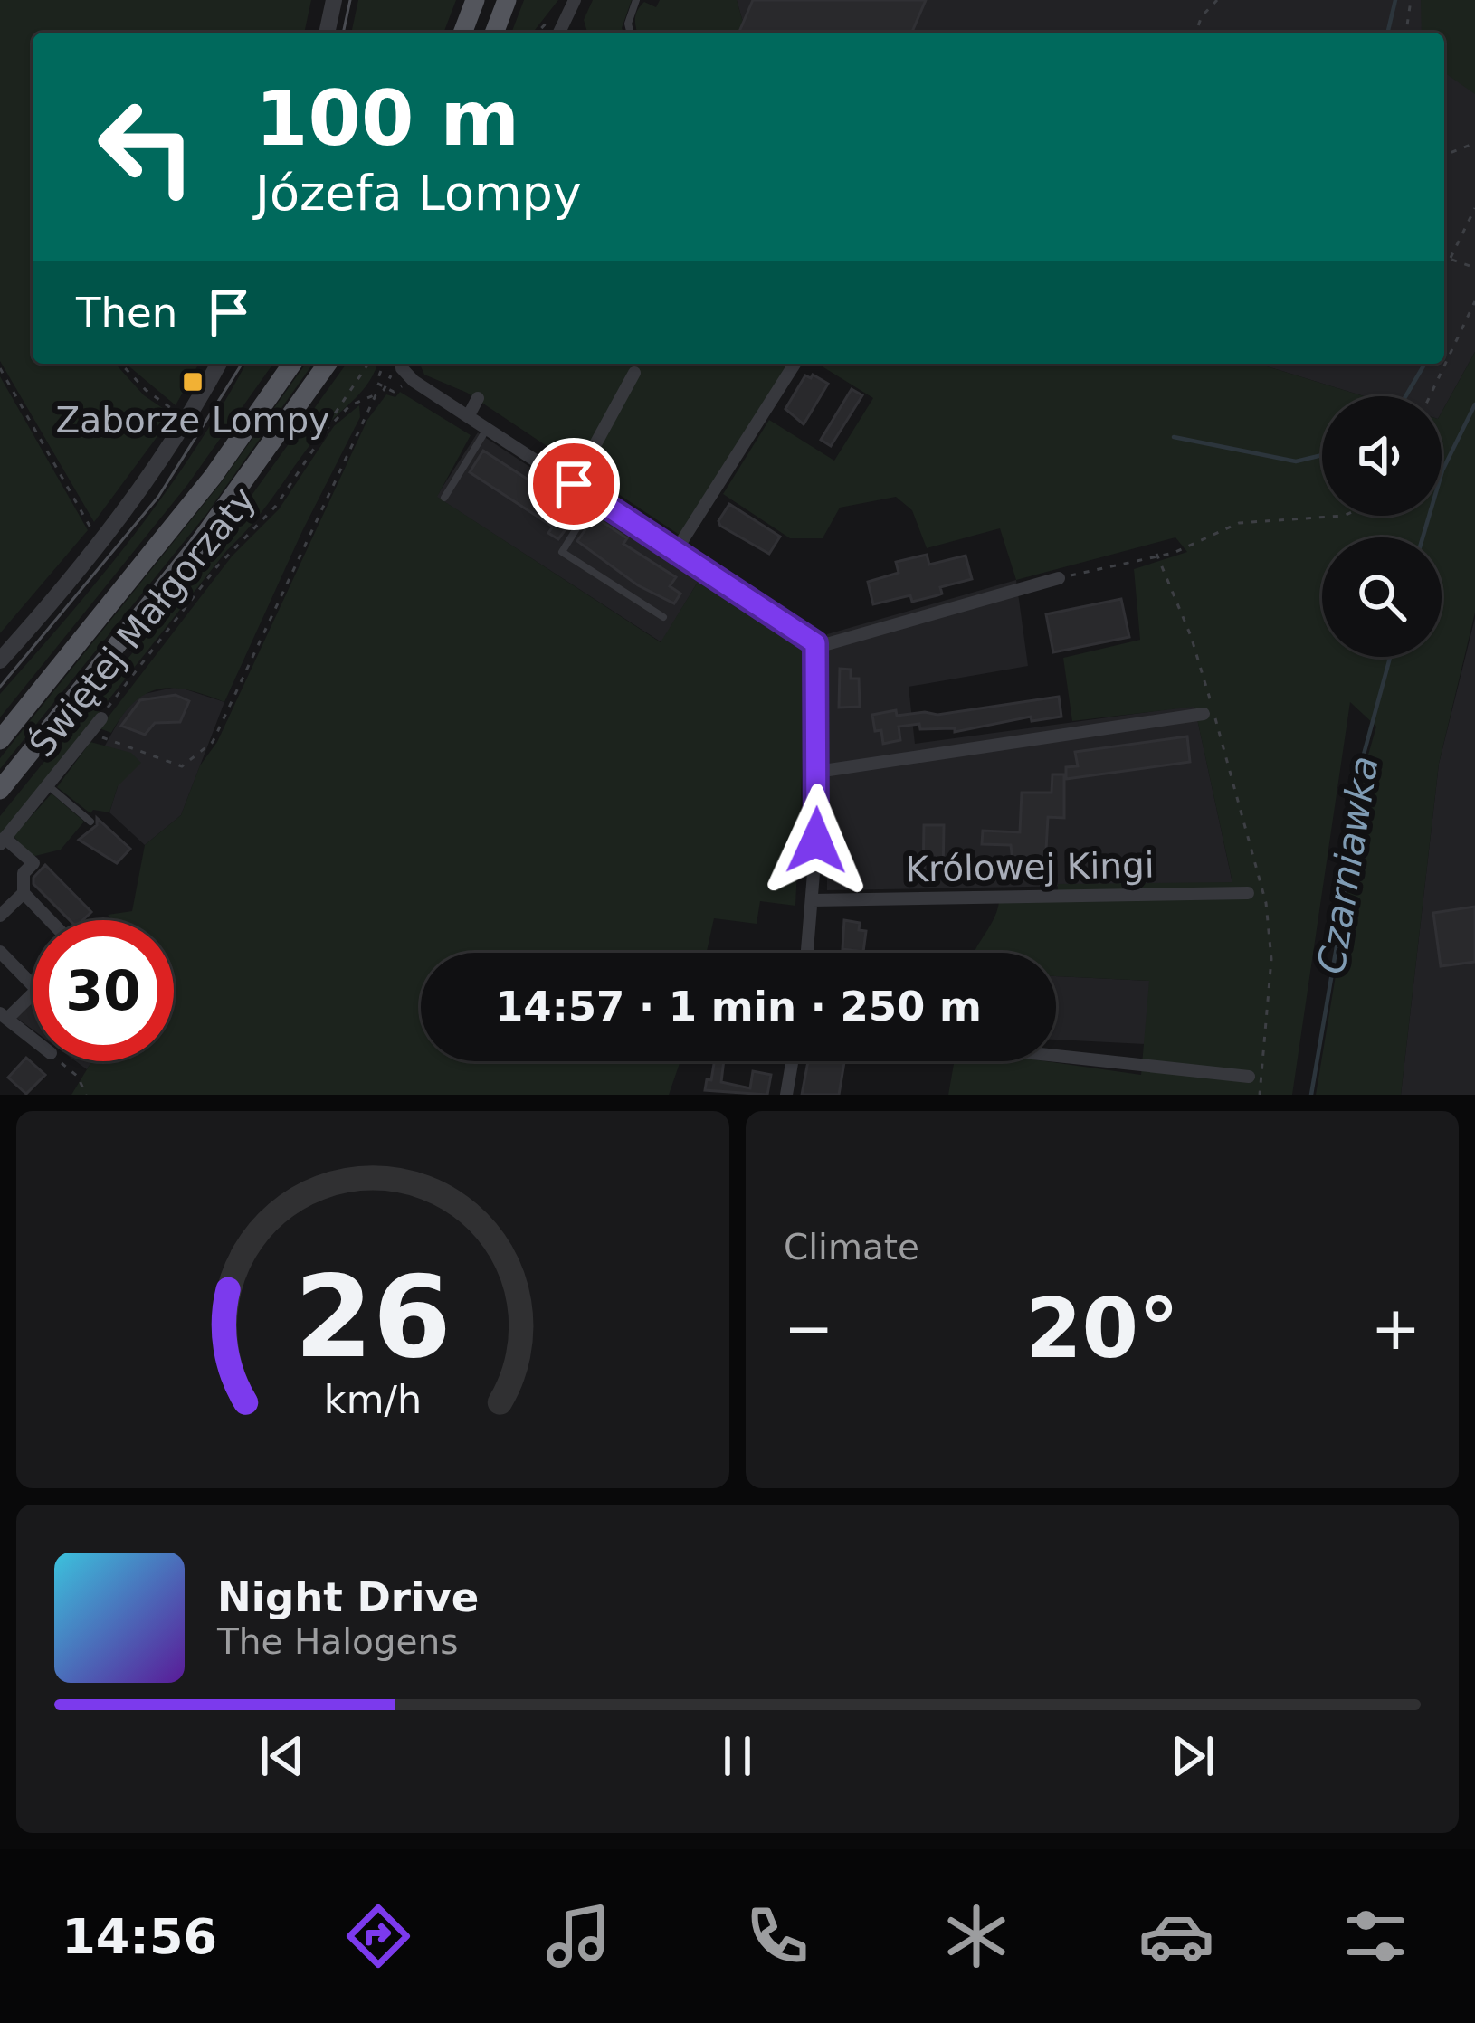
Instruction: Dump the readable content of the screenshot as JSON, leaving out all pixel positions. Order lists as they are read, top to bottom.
{
  "streets": {
    "street": ["Świętej Małgorzaty", "Królowej Kingi"]
  },
  "water": ["Czarniawka"],
  "places": {
    "transit": ["Zaborze Lompy"]
  },
  "page": {
    "turn": ["100 m", "Józefa Lompy"],
    "then": "Then",
    "limit": "30",
    "trip": "14:57 · 1 min · 250 m",
    "tile": "Climate",
    "heat": ["−", "20°", "+"],
    "song": ["Night Drive", "The Halogens"],
    "tabs": "14:56",
    "gauge": ["26", "km/h"]
  }
}
